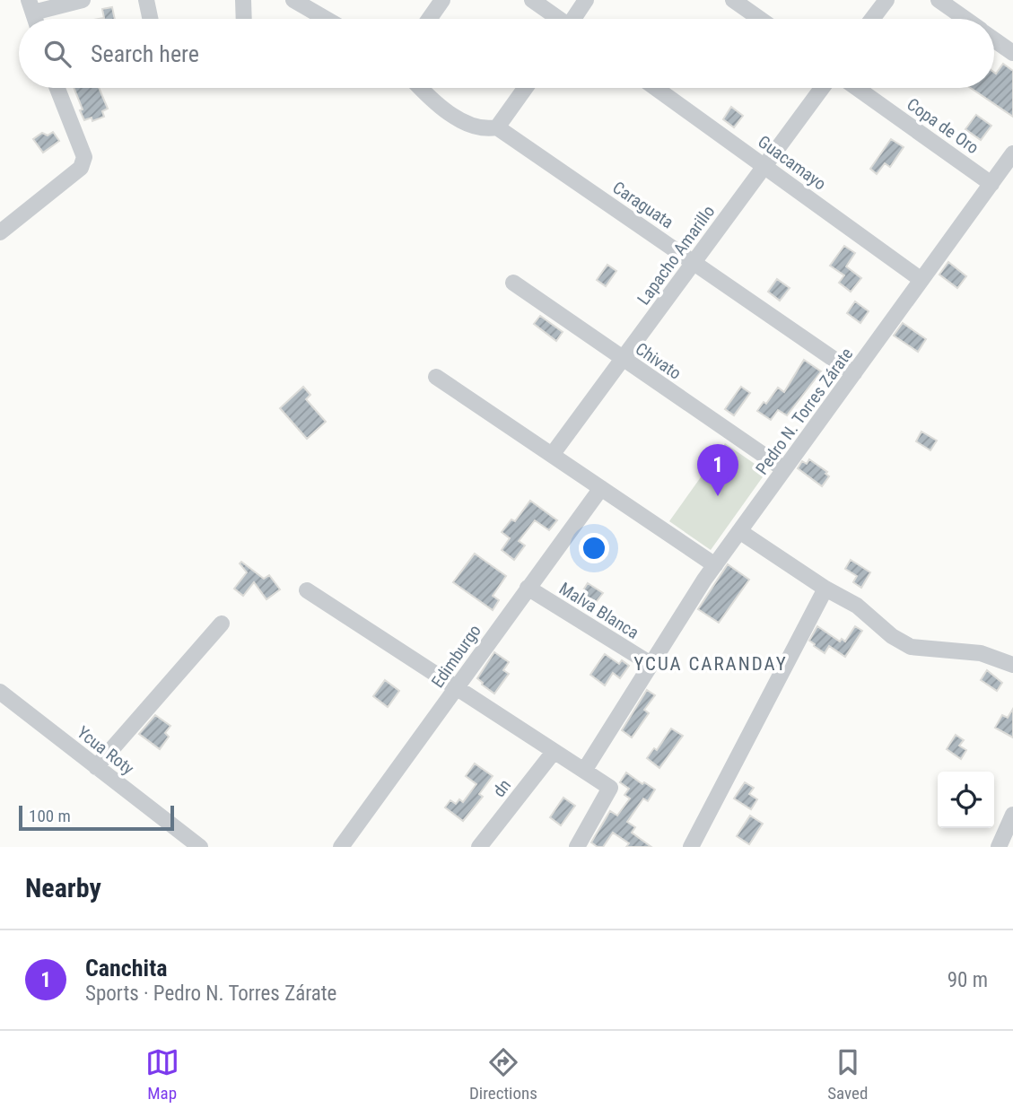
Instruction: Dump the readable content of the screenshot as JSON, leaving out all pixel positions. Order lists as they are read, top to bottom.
{
  "streets": {
    "street": [
      "Copa de Oro",
      "Guacamayo",
      "Caraguata",
      "Lapacho Amarillo",
      "Chivato",
      "Pedro N. Torres Zárate",
      "Malva Blanca",
      "Edimburgo",
      "Ycua Roty",
      "dn"
    ]
  },
  "crossings": [
    ["Copa de Oro", "Pedro N. Torres Zárate"],
    ["Guacamayo", "Lapacho Amarillo"],
    ["Guacamayo", "Pedro N. Torres Zárate"],
    ["Caraguata", "Lapacho Amarillo"],
    ["Caraguata", "Pedro N. Torres Zárate"],
    ["Lapacho Amarillo", "Chivato"],
    ["Chivato", "Pedro N. Torres Zárate"],
    ["Pedro N. Torres Zárate", "Malva Blanca"],
    ["Malva Blanca", "Edimburgo"]
  ],
  "districts": ["YCUA CARANDAY"],
  "scale_bar": "100 m",
  "page": {
    "search": "Search here",
    "pins": "1",
    "scale": "100 m",
    "heading": "Nearby",
    "list": [
      {
        "mark": "1",
        "name": "Canchita",
        "note": "Sports · Pedro N. Torres Zárate",
        "value": "90 m"
      }
    ],
    "nav": ["Map", "Directions", "Saved"]
  }
}
